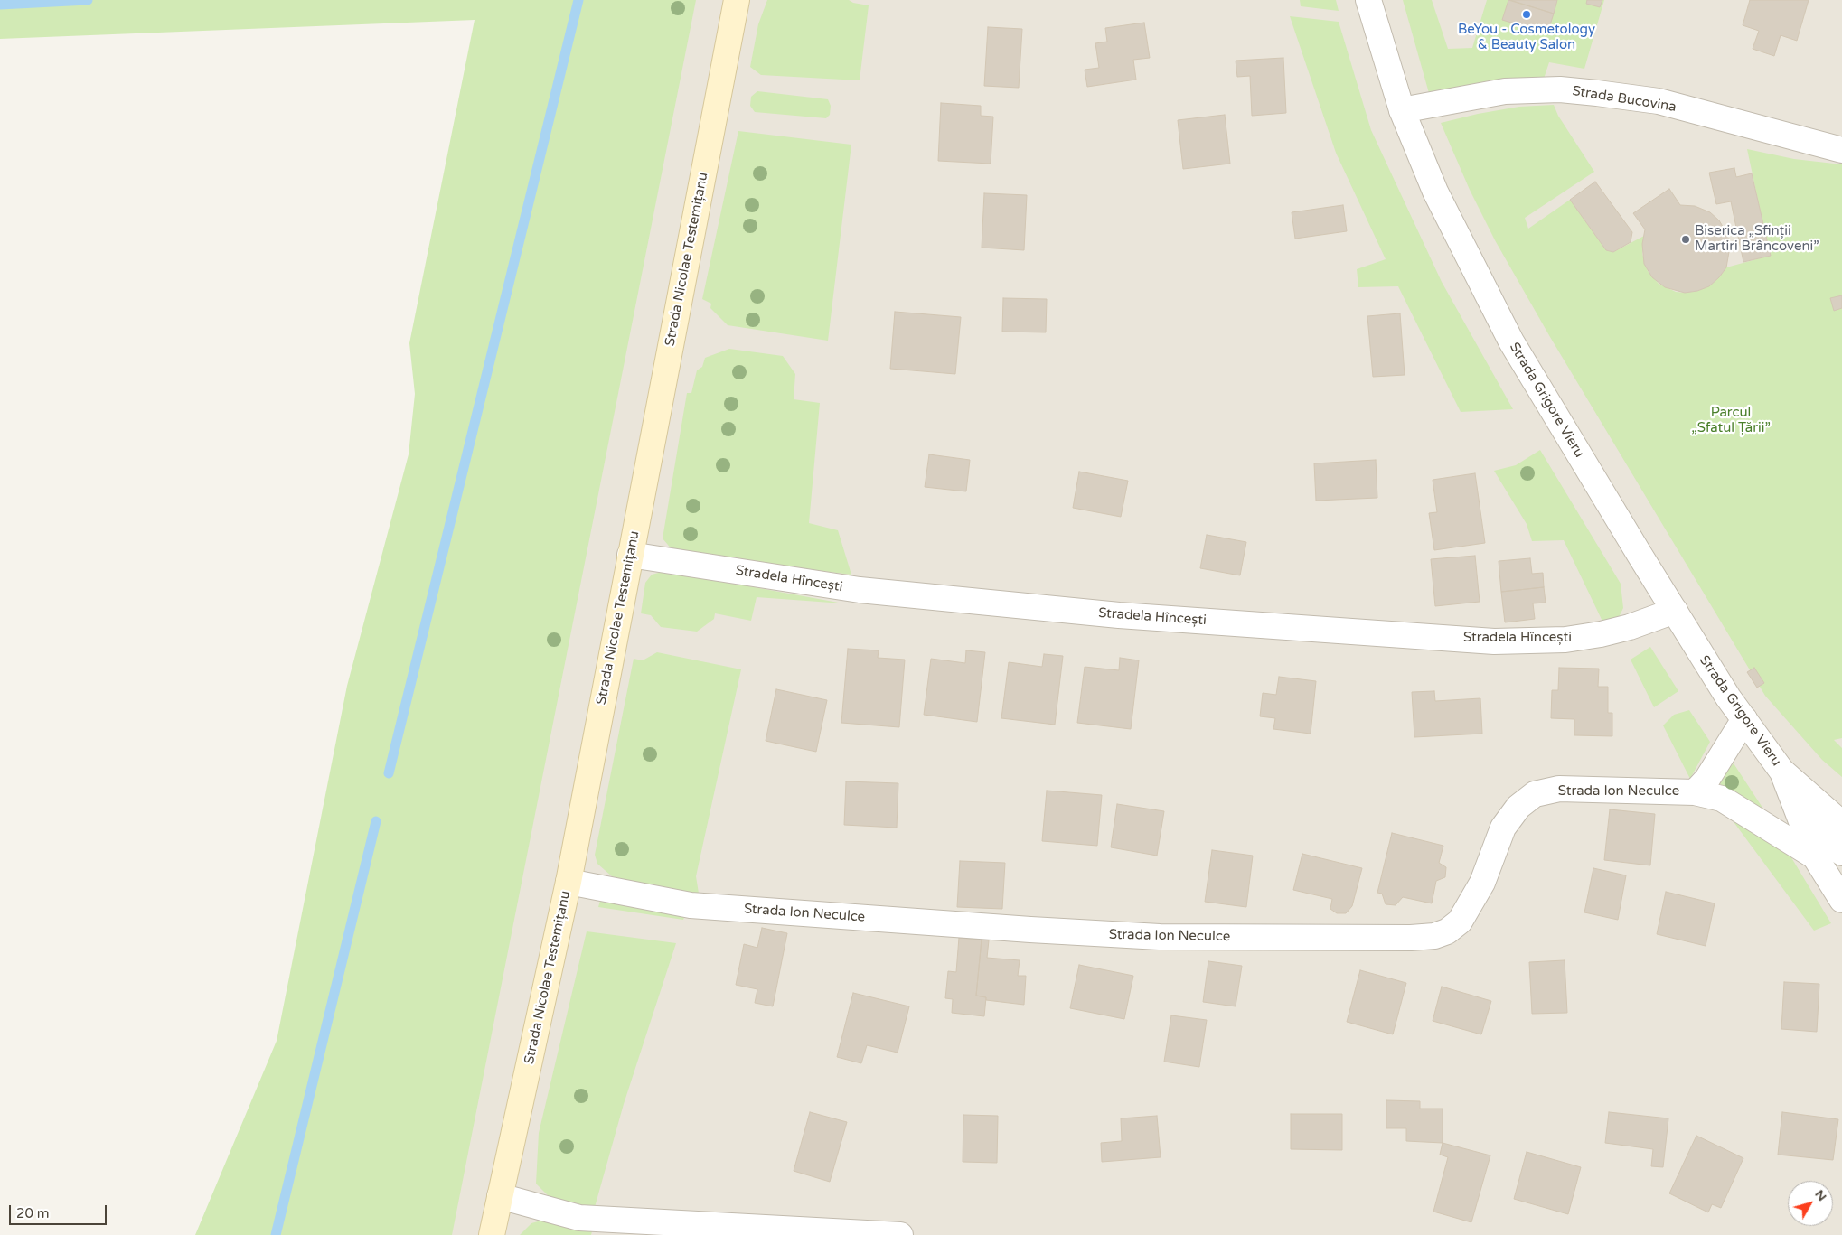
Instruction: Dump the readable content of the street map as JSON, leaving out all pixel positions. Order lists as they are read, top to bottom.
{
  "streets": {
    "main road": ["Strada Nicolae Testemițanu"],
    "street": [
      "Strada Bucovina",
      "Strada Grigore Vieru",
      "Stradela Hîncești",
      "Strada Ion Neculce"
    ]
  },
  "crossings": [
    ["Strada Bucovina", "Strada Grigore Vieru"],
    ["Strada Nicolae Testemițanu", "Stradela Hîncești"],
    ["Strada Nicolae Testemițanu", "Strada Ion Neculce"],
    ["Strada Grigore Vieru", "Stradela Hîncești"],
    ["Strada Grigore Vieru", "Strada Ion Neculce"]
  ],
  "parks": ["Parcul „Sfatul Țării”"],
  "places": ["BeYou - Cosmetology & Beauty Salon", "Biserica „Sfinții Martiri Brâncoveni”"],
  "scale_bar": "20 m",
  "north": "top right"
}
